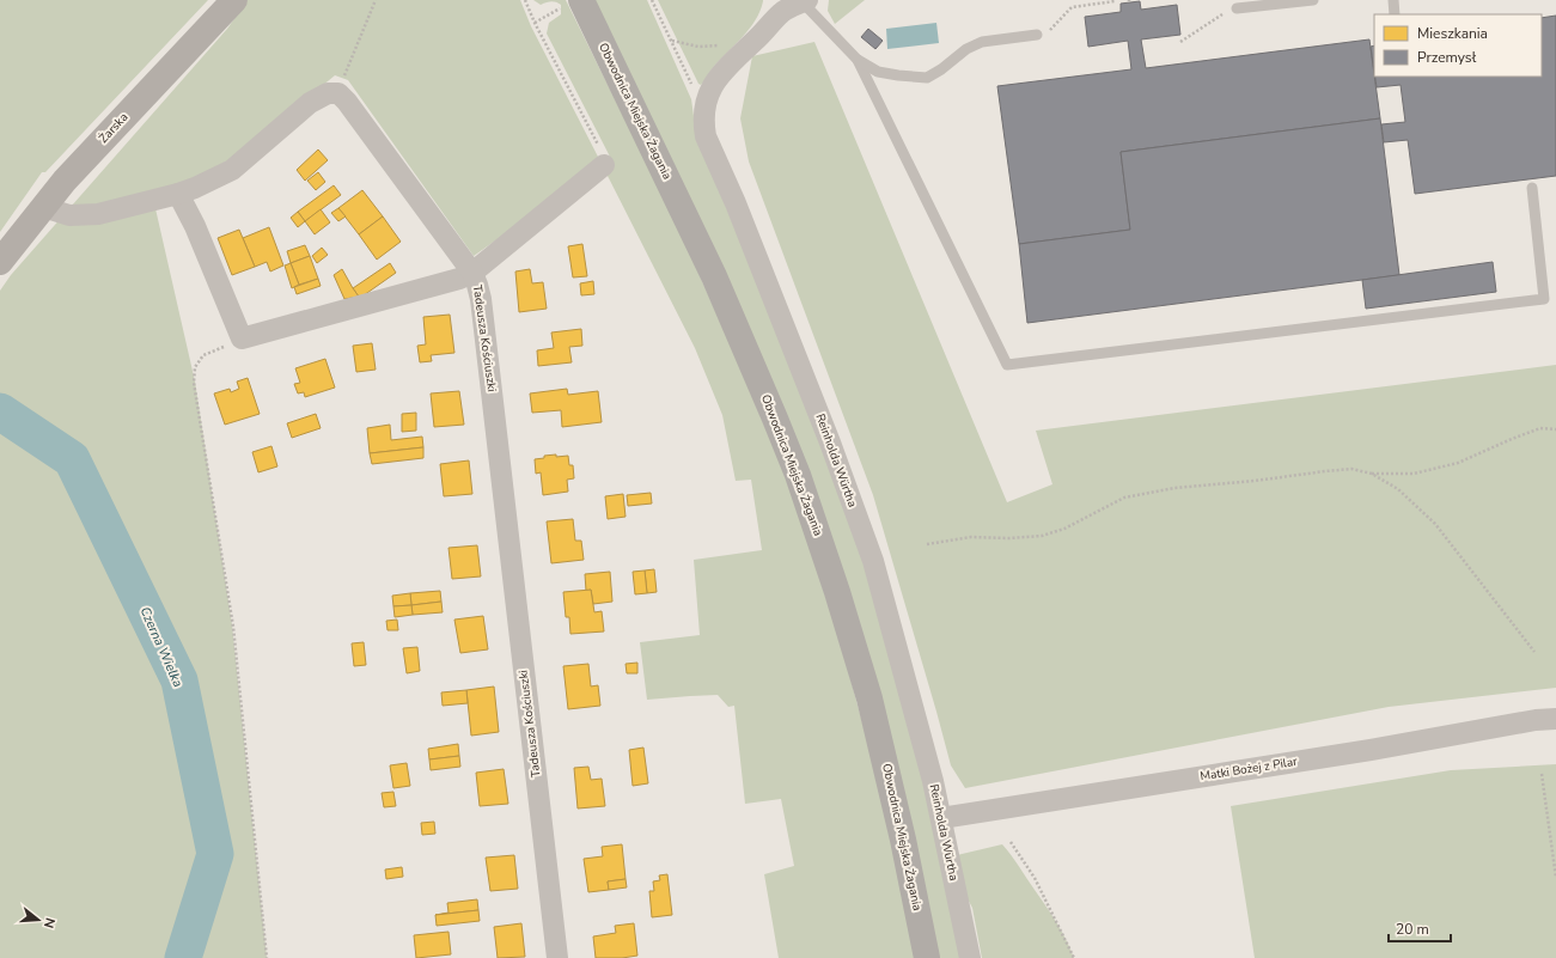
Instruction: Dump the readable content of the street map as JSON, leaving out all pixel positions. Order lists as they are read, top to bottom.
{
  "streets": {
    "main road": ["Obwodnica Miejska Żagania"],
    "street": [
      "Żarska",
      "Tadeusza Kościuszki",
      "Reinholda Würtha",
      "Matki Bożej z Pilar"
    ]
  },
  "crossings": [
    ["Reinholda Würtha", "Matki Bożej z Pilar"]
  ],
  "water": ["Czerna Wielka"],
  "legend": ["Mieszkania", "Przemysł"],
  "scale_bar": "20 m",
  "north": "right"
}
